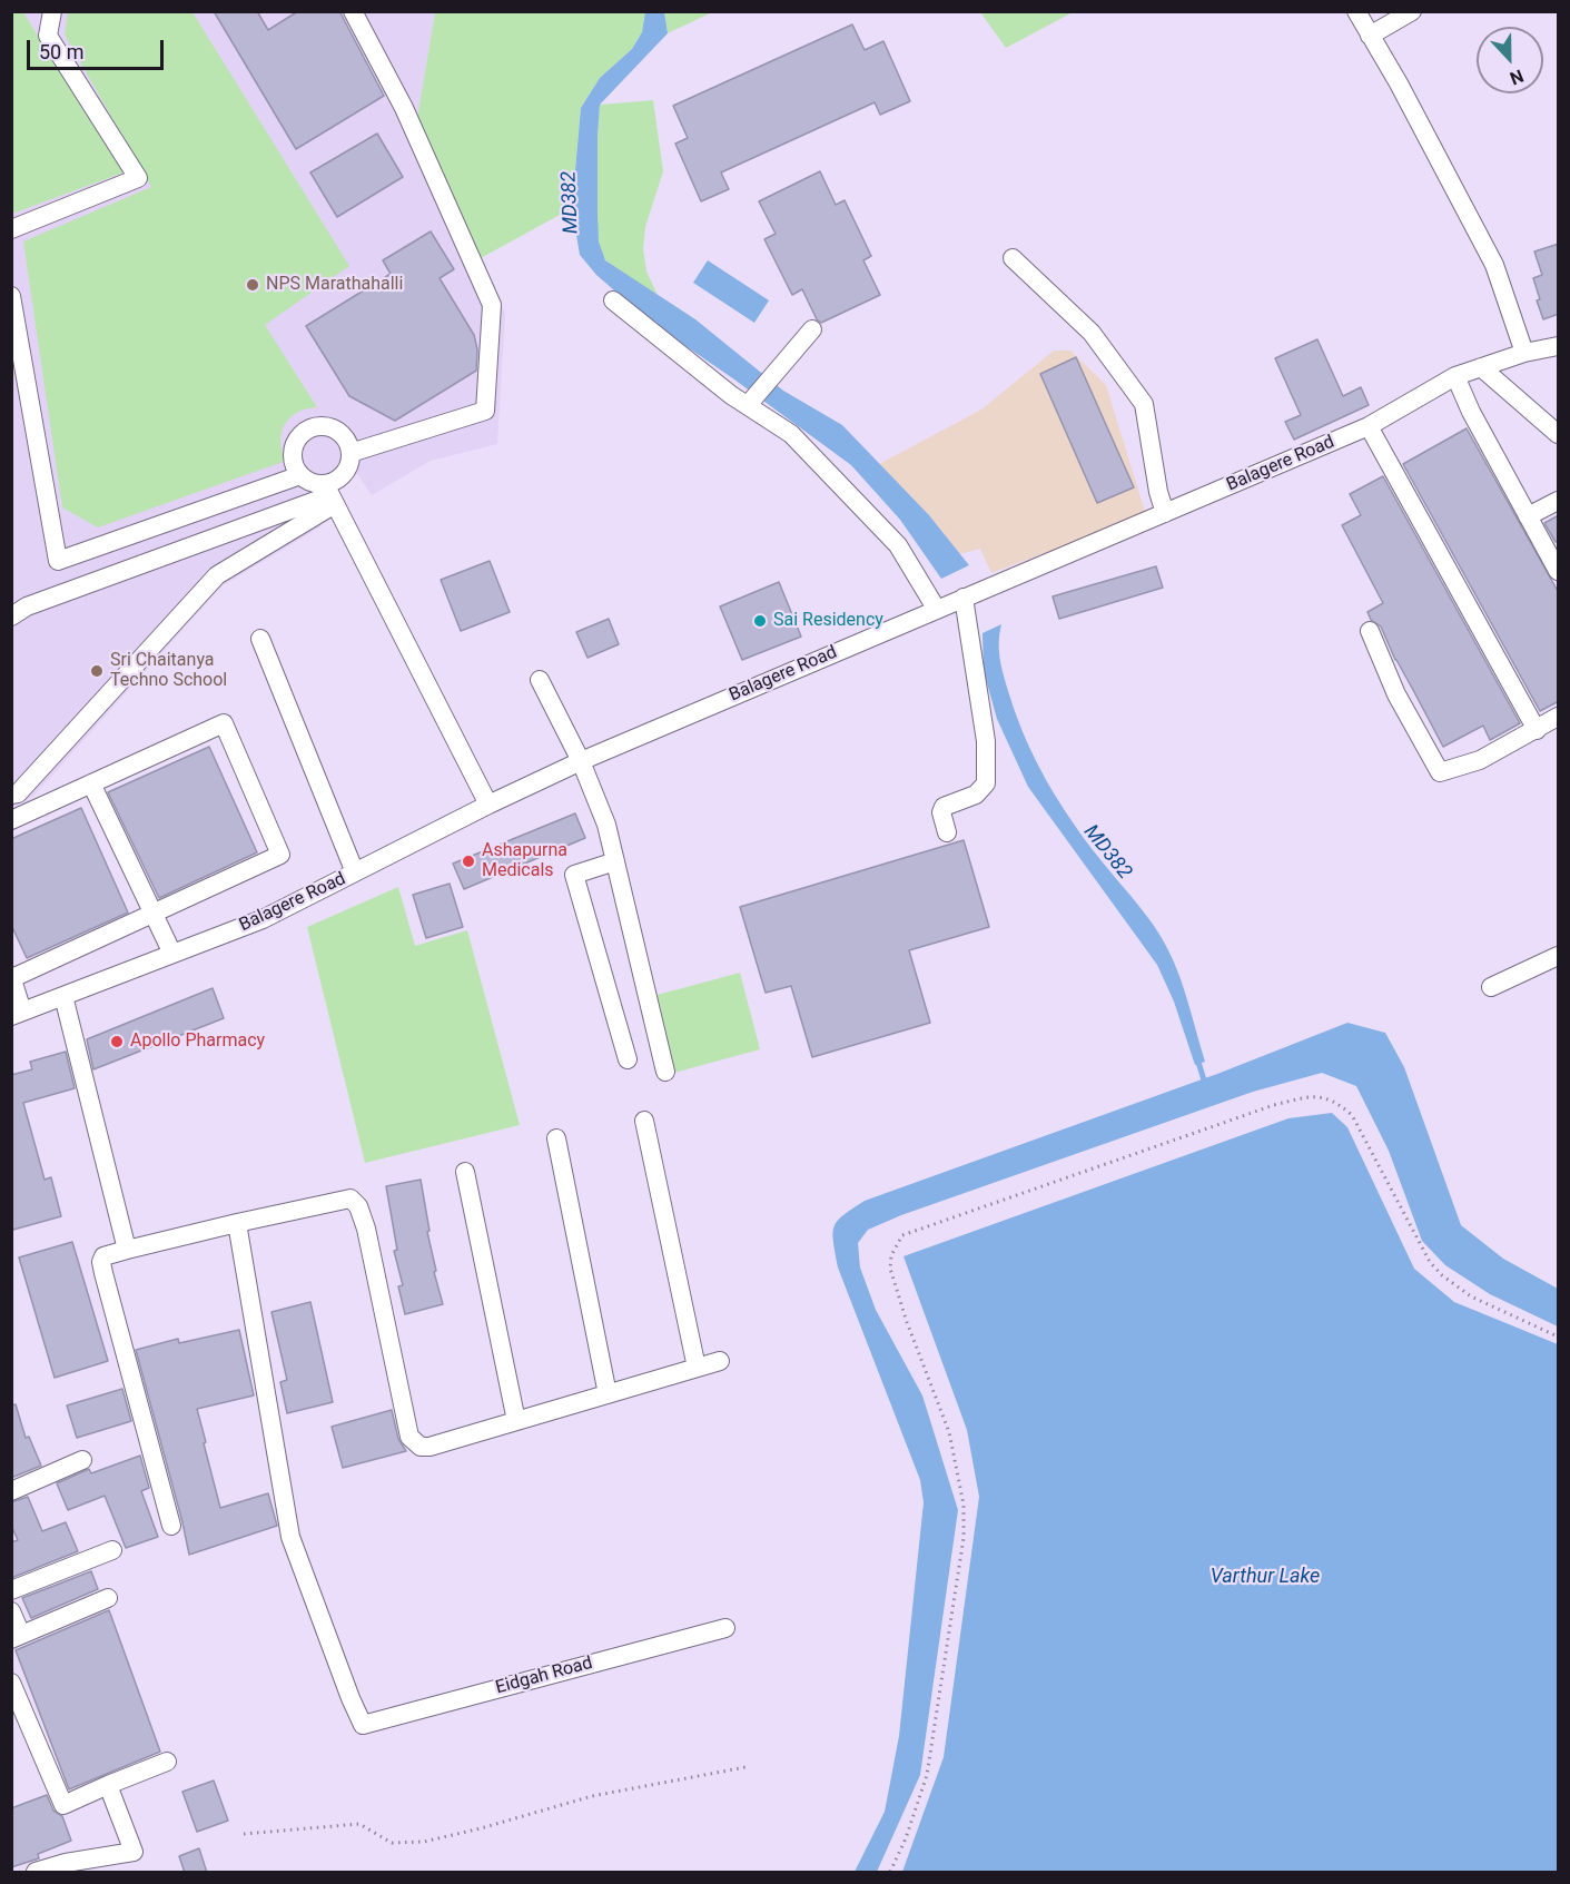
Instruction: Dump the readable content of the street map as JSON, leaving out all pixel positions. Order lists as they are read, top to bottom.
{
  "streets": {
    "street": ["Balagere Road", "Eidgah Road"]
  },
  "water": ["MD382", "Varthur Lake"],
  "places": [
    "NPS Marathahalli",
    "Sai Residency",
    "Sri Chaitanya Techno School",
    "Ashapurna Medicals",
    "Apollo Pharmacy"
  ],
  "scale_bar": "50 m",
  "north": "bottom"
}
